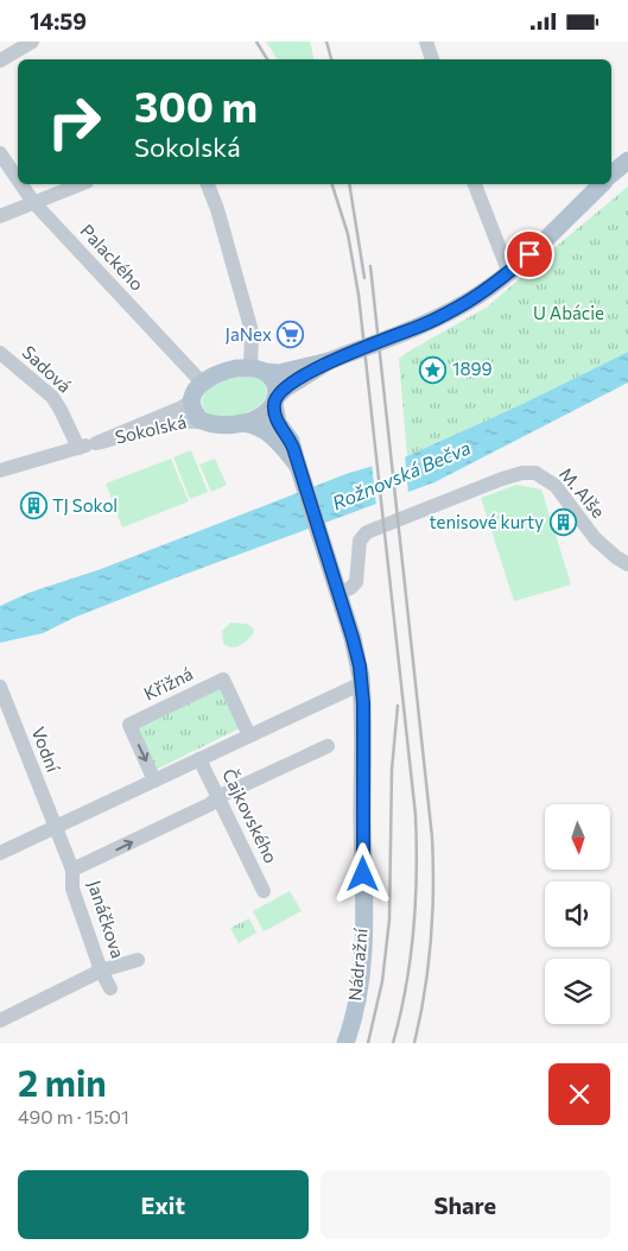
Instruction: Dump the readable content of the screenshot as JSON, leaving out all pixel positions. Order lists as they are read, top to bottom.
{
  "streets": {
    "main road": ["Sokolská", "Nádražní"],
    "street": [
      "Palackého",
      "Sadová",
      "M. Alše",
      "Křižná",
      "Vodní",
      "Čajkovského",
      "Janáčkova"
    ]
  },
  "crossings": [
    ["Palackého", "Sokolská"],
    ["Palackého", "Nádražní"],
    ["Sadová", "Sokolská"],
    ["Sokolská", "Nádražní"],
    ["M. Alše", "Nádražní"],
    ["Vodní", "Janáčkova"]
  ],
  "water": ["Rožnovská Bečva"],
  "parks": ["U Abácie"],
  "places": {
    "supermarket": ["JaNex"],
    "place": ["1899"],
    "building": ["TJ Sokol", "tenisové kurty"]
  },
  "north": "bottom",
  "page": {
    "status": "14:59",
    "turn": ["300 m", "Sokolská"],
    "heading": ["2 min", "490 m · 15:01"],
    "buttons": ["Exit", "Share"]
  }
}
